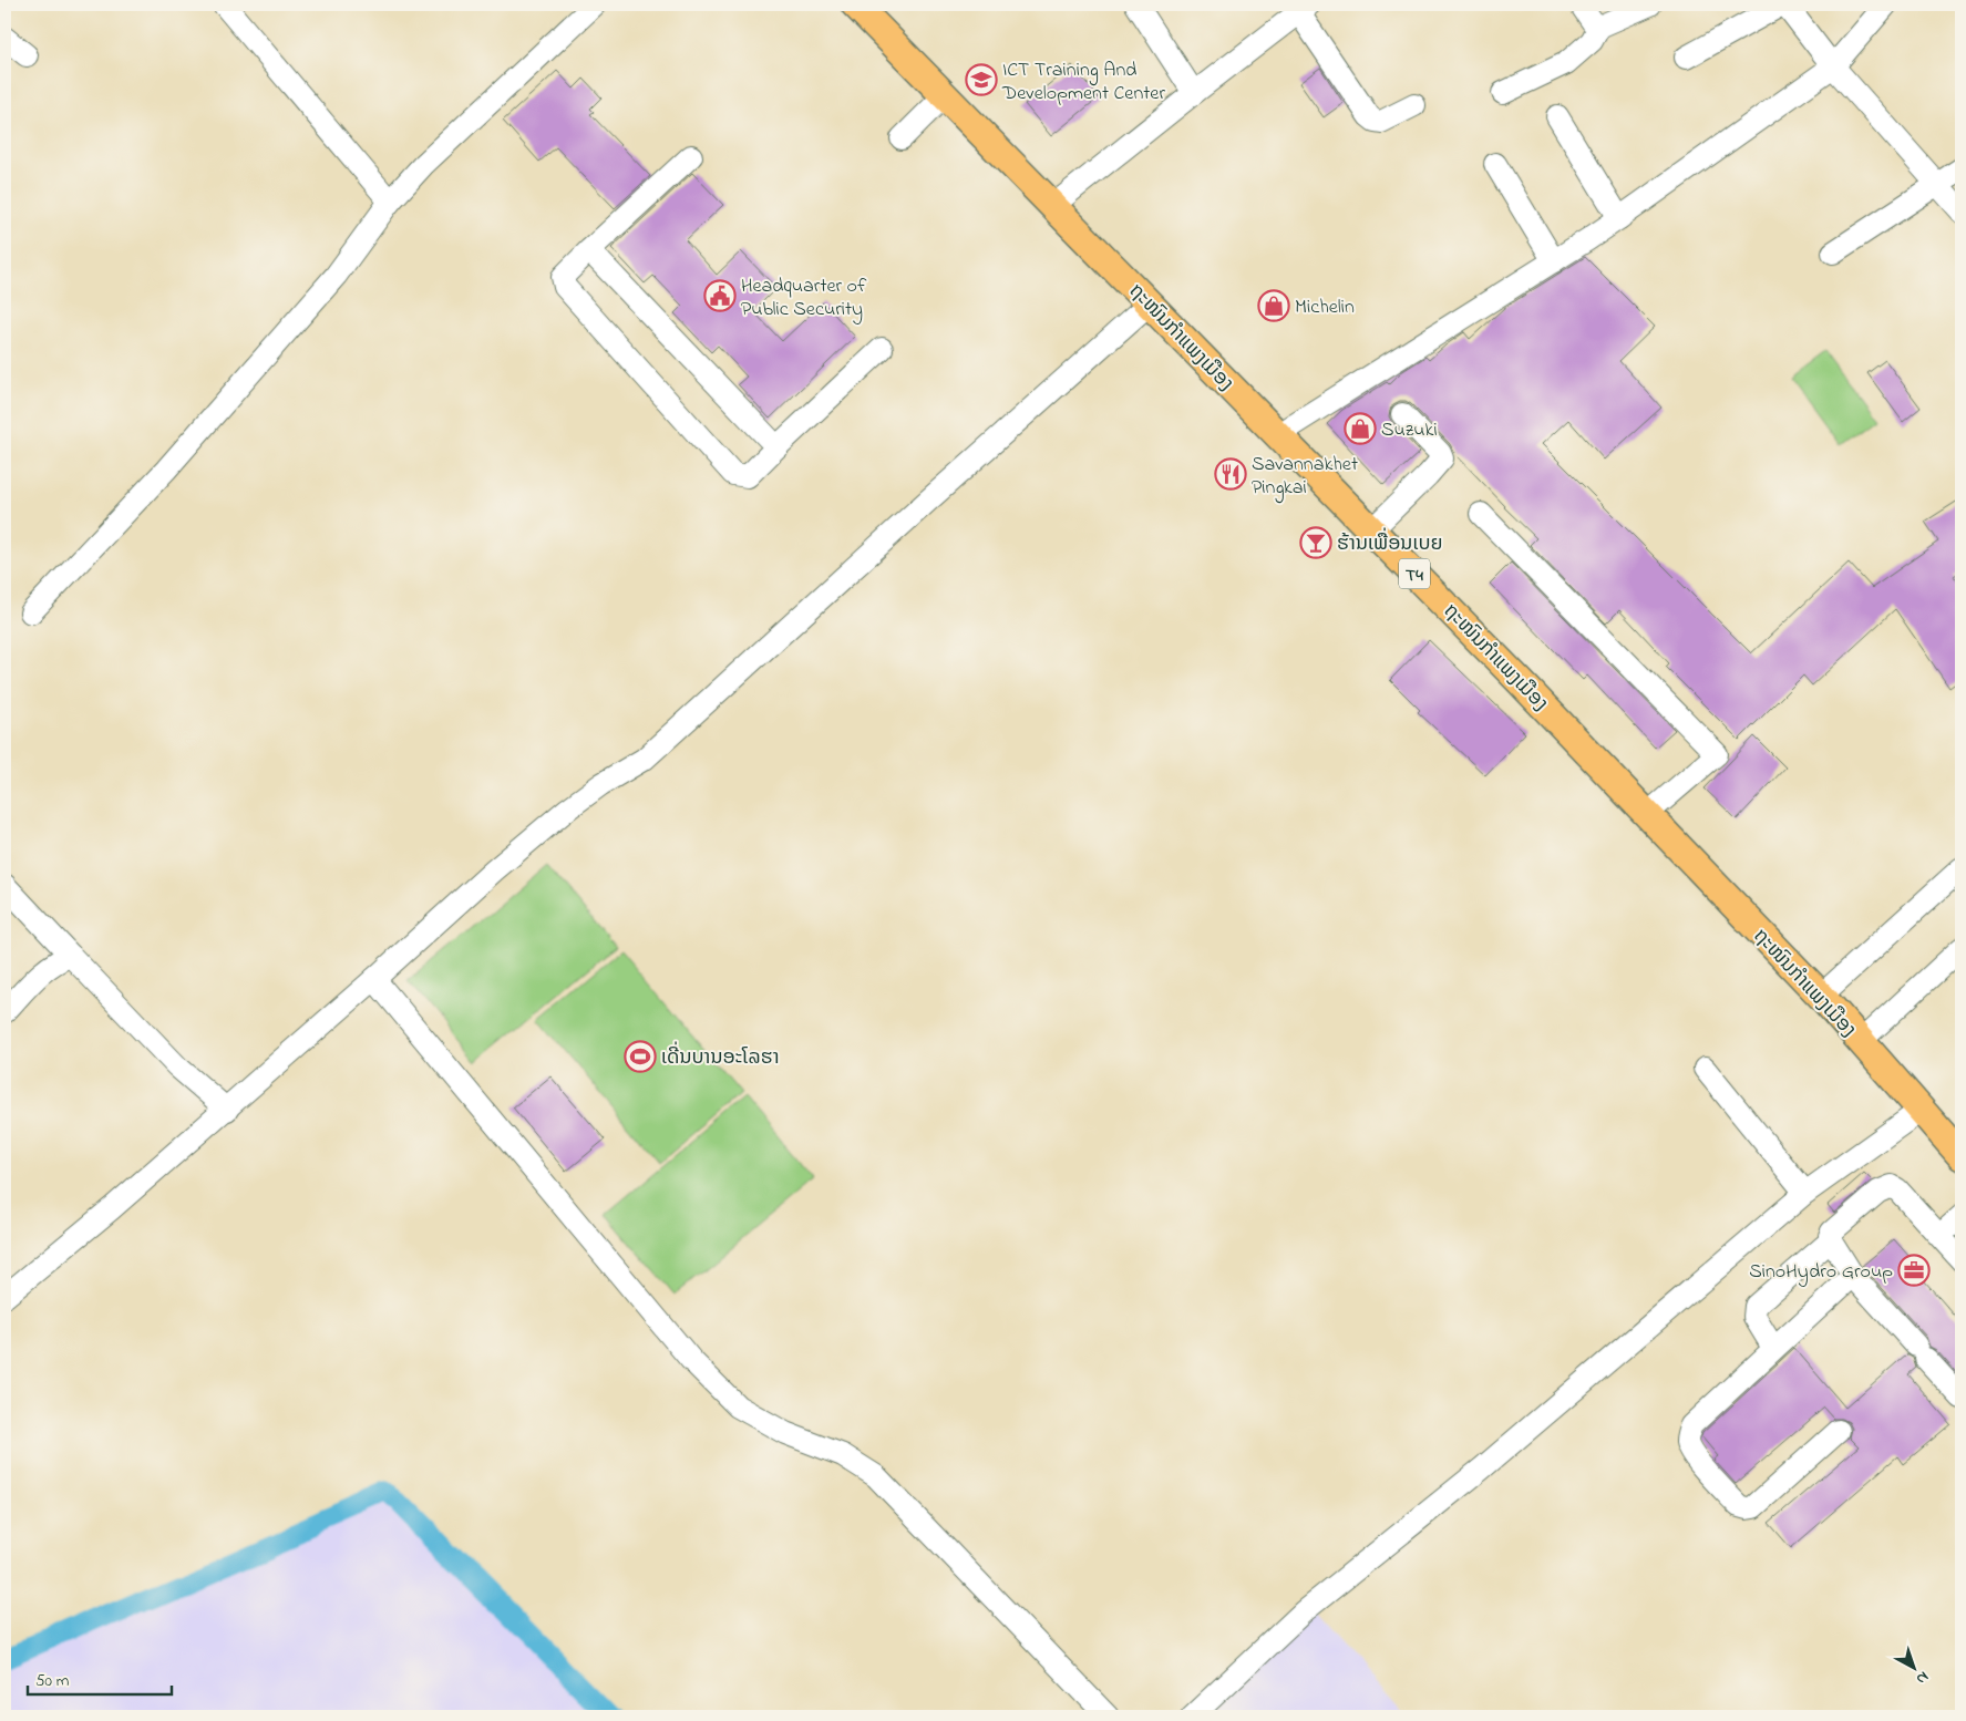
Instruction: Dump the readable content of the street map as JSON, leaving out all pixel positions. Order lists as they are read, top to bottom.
{
  "streets": {
    "main road": ["ຖະໜົນກຳແພງເມືອງ", "T4"]
  },
  "places": {
    "school or university": ["ICT Training And Development Center"],
    "public building": ["Headquarter of Public Security"],
    "shop": ["Michelin", "Suzuki"],
    "restaurant": ["Savannakhet Pingkai"],
    "bar": ["ຮ້ານເພື່ອນເບຍ"],
    "sports": ["ເດີ່ນບານອະໂລຮາ"],
    "office": ["SinoHydro Group"]
  },
  "scale_bar": "50 m",
  "north": "bottom right"
}
